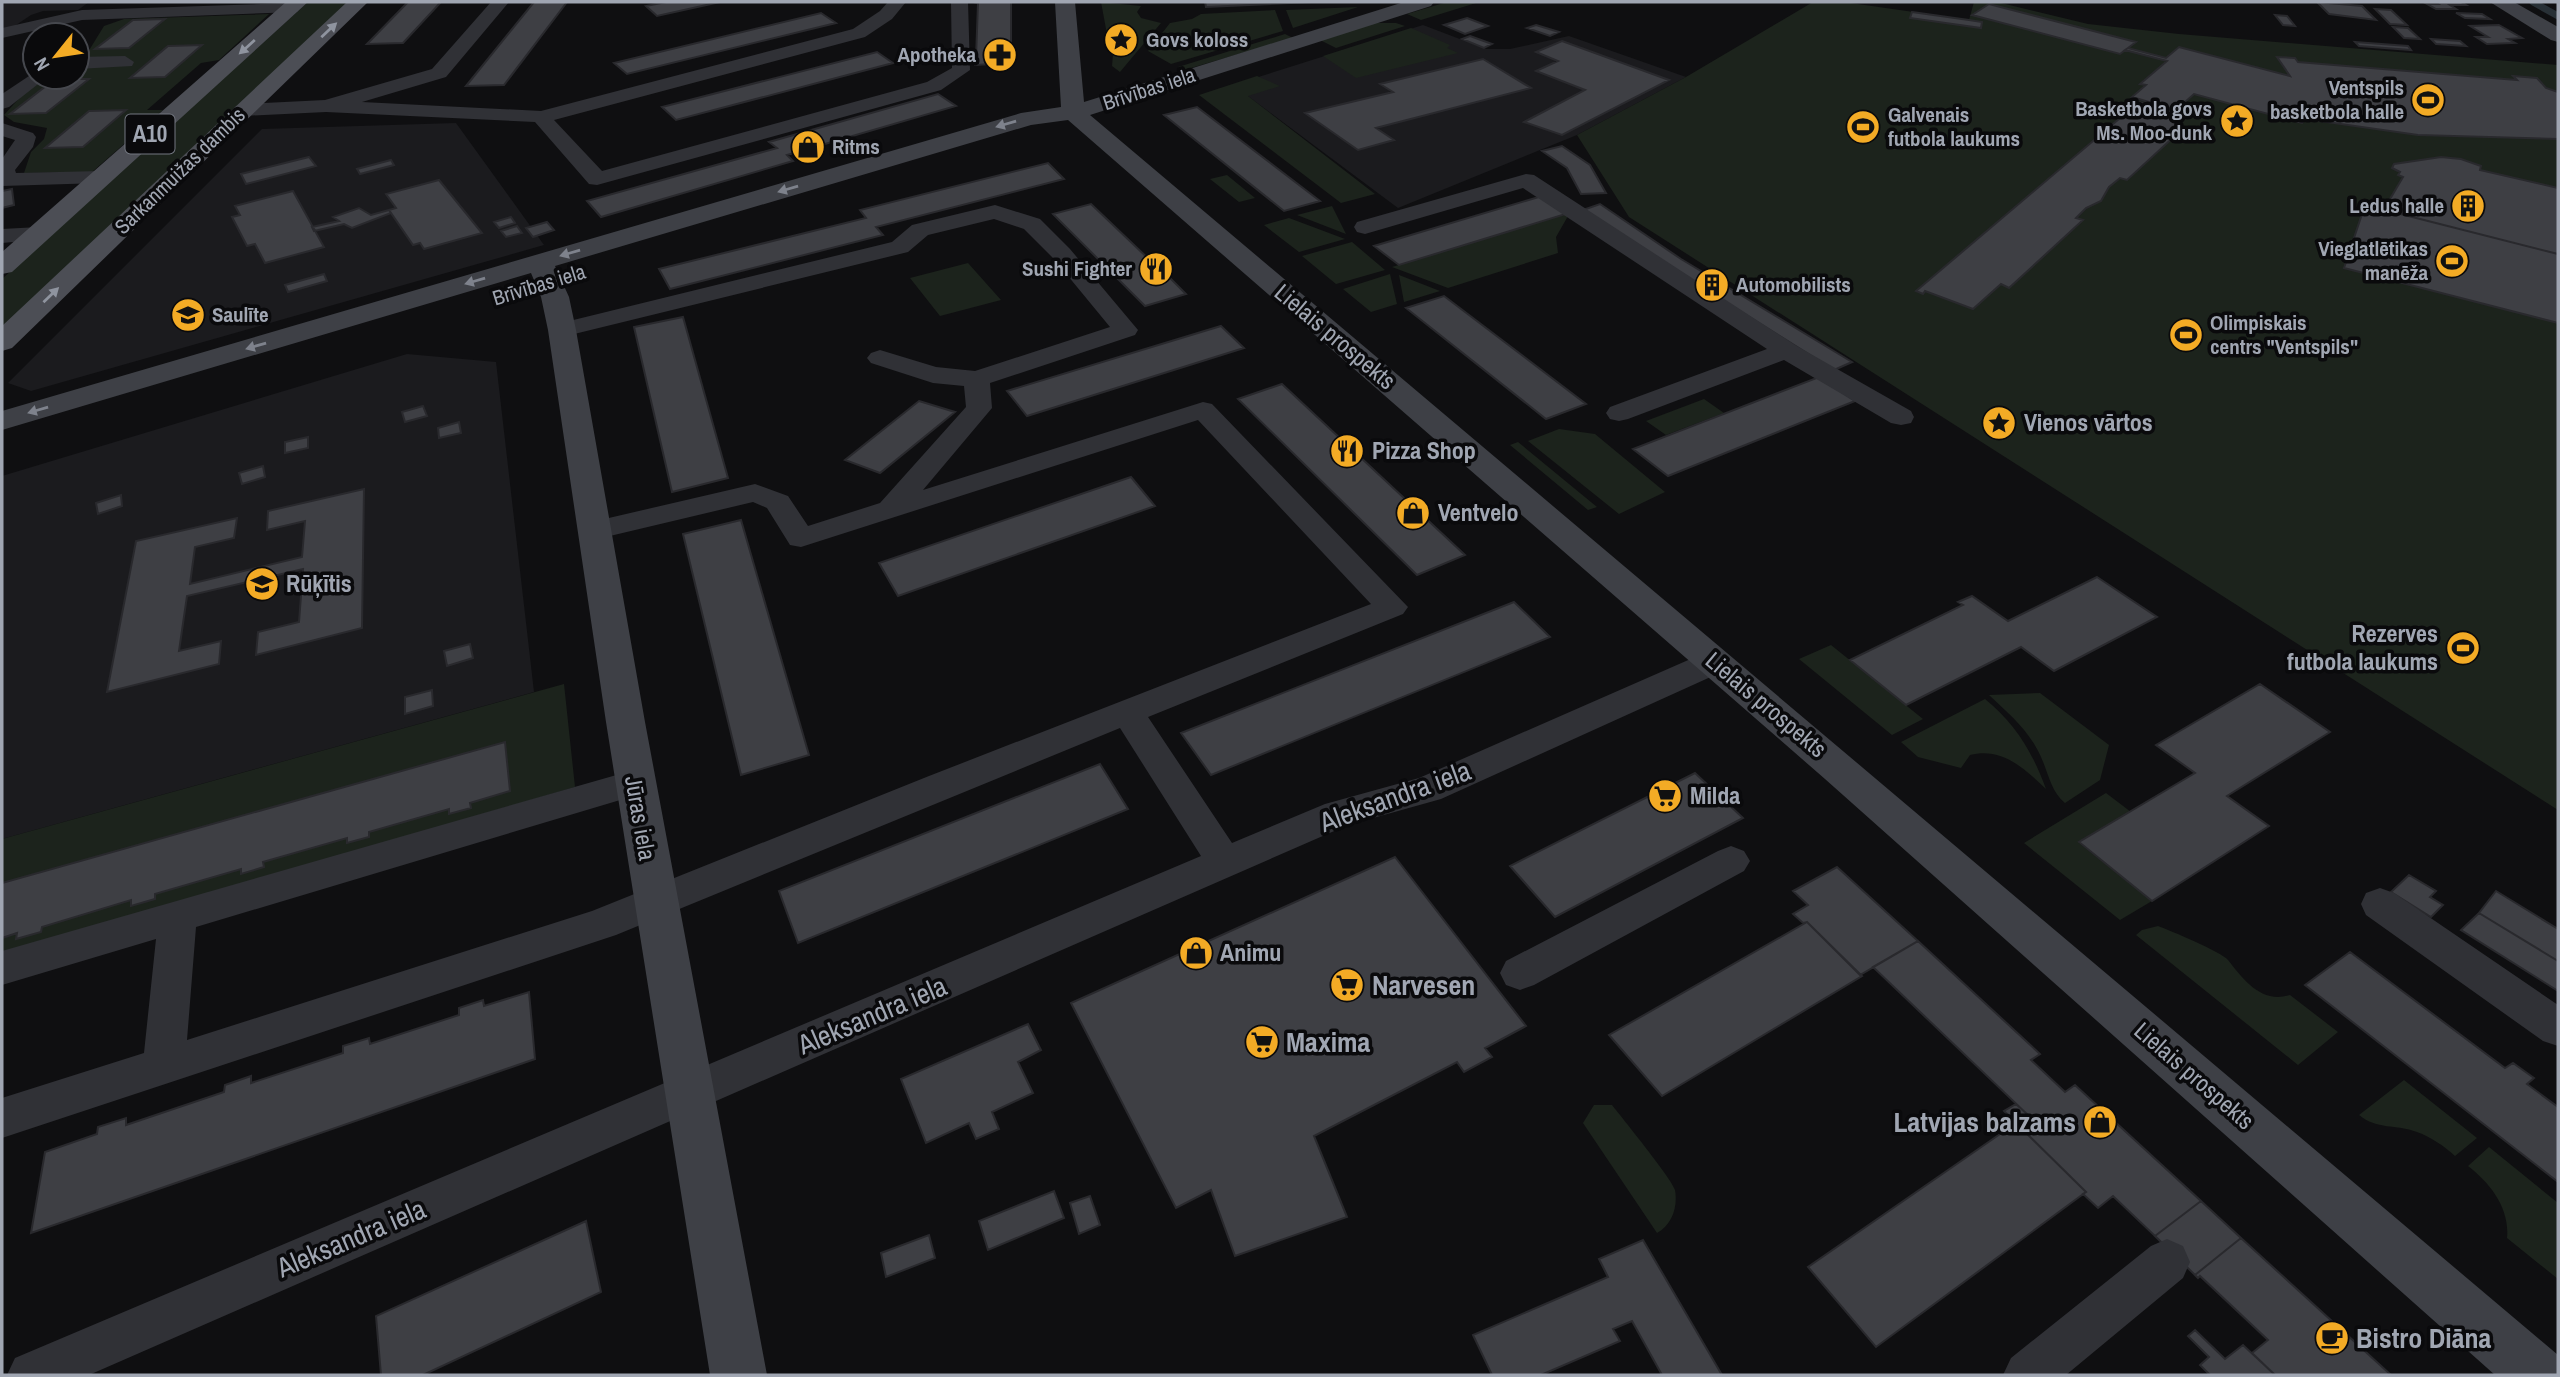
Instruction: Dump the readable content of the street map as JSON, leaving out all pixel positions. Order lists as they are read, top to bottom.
{
  "streets": {
    "main road": [
      "Brīvības iela",
      "A10",
      "Sarkanmuižas dambis",
      "Lielais prospekts",
      "Jūras iela"
    ],
    "street": ["Aleksandra iela"]
  },
  "crossings": [
    ["Brīvības iela", "Lielais prospekts"],
    ["Brīvības iela", "Jūras iela"],
    ["Lielais prospekts", "Aleksandra iela"],
    ["Aleksandra iela", "Jūras iela"]
  ],
  "places": {
    "place": ["Govs koloss", "Basketbola govs Ms. Moo-dunk", "Vienos vārtos"],
    "pharmacy": ["Apotheka"],
    "sports": [
      "Ventspils basketbola halle",
      "Galvenais futbola laukums",
      "Vieglatlētikas manēža",
      "Olimpiskais centrs \"Ventspils\"",
      "Rezerves futbola laukums"
    ],
    "shop": [
      "Ritms",
      "Ventvelo",
      "Animu",
      "Latvijas balzams"
    ],
    "building": ["Ledus halle", "Automobilists"],
    "restaurant": ["Sushi Fighter", "Pizza Shop"],
    "school or university": ["Saulīte", "Rūķītis"],
    "supermarket": ["Milda", "Narvesen", "Maxima"],
    "cafe": ["Bistro Diāna"]
  },
  "north": "bottom left"
}
